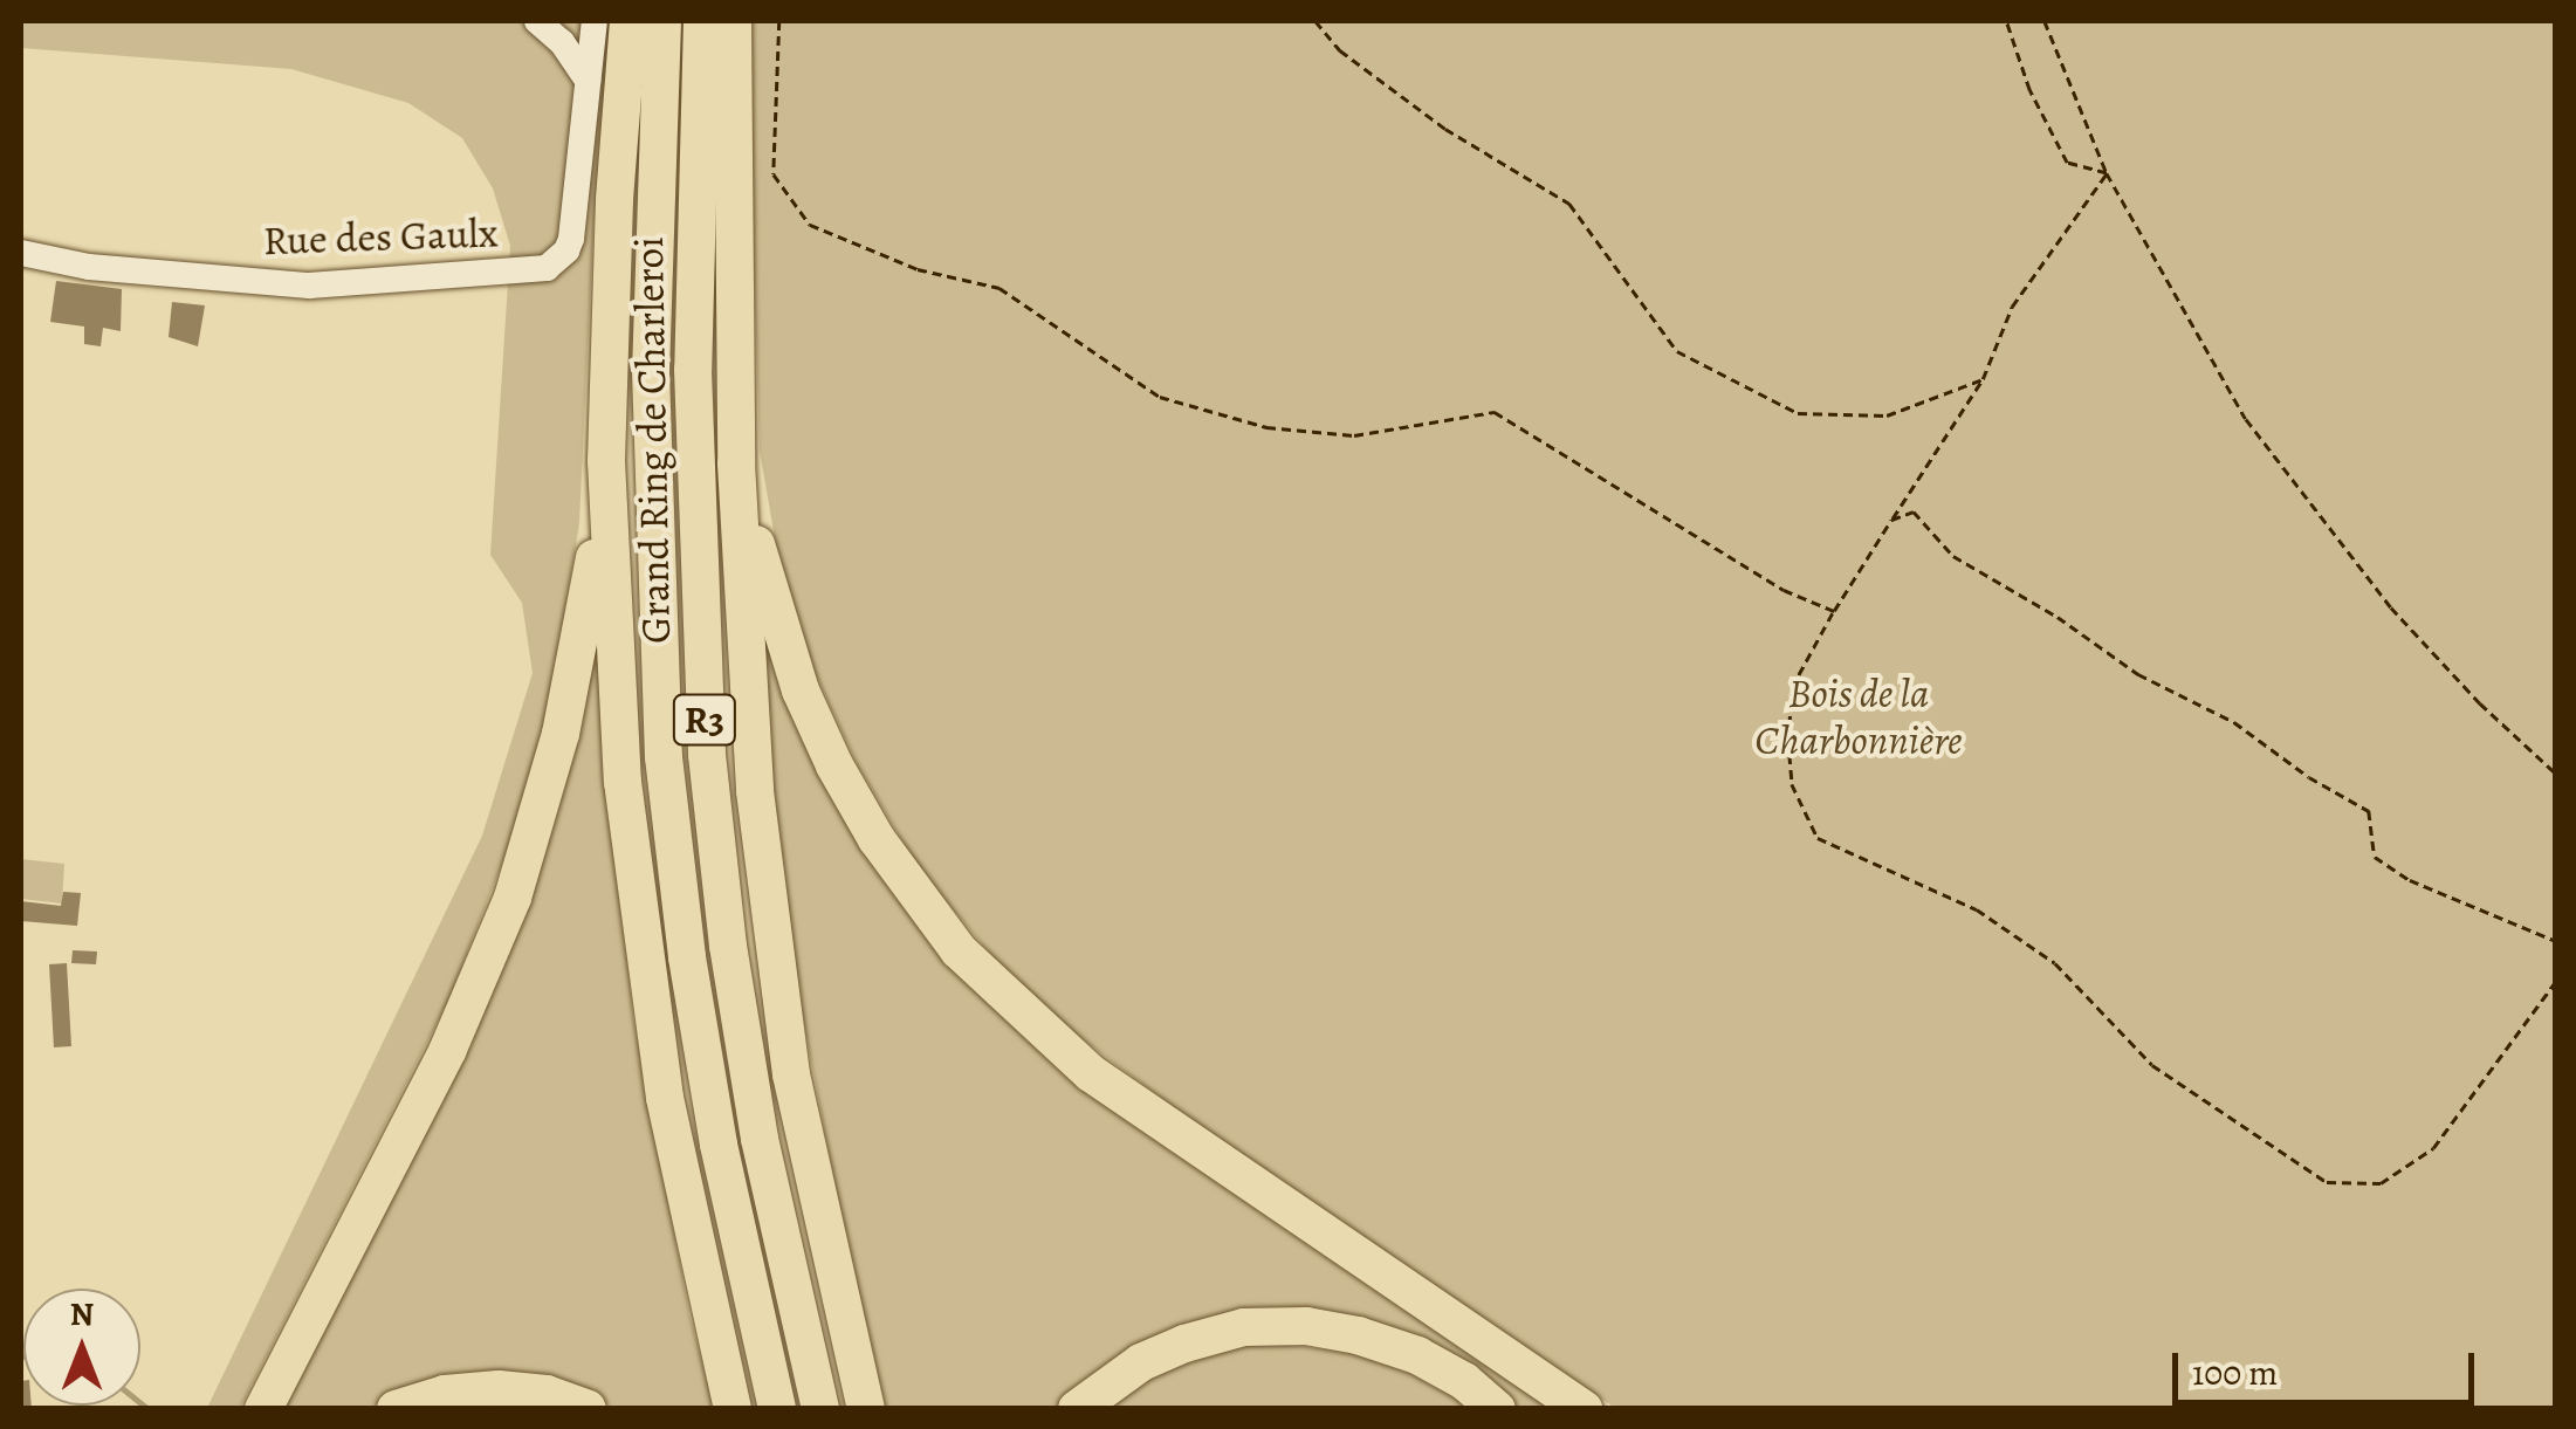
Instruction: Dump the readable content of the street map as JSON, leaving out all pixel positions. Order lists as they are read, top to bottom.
{
  "streets": {
    "highway": ["Grand Ring de Charleroi", "R3"],
    "street": ["Rue des Gaulx"]
  },
  "parks": ["Bois de la Charbonnière"],
  "scale_bar": "100 m",
  "north": "top"
}
